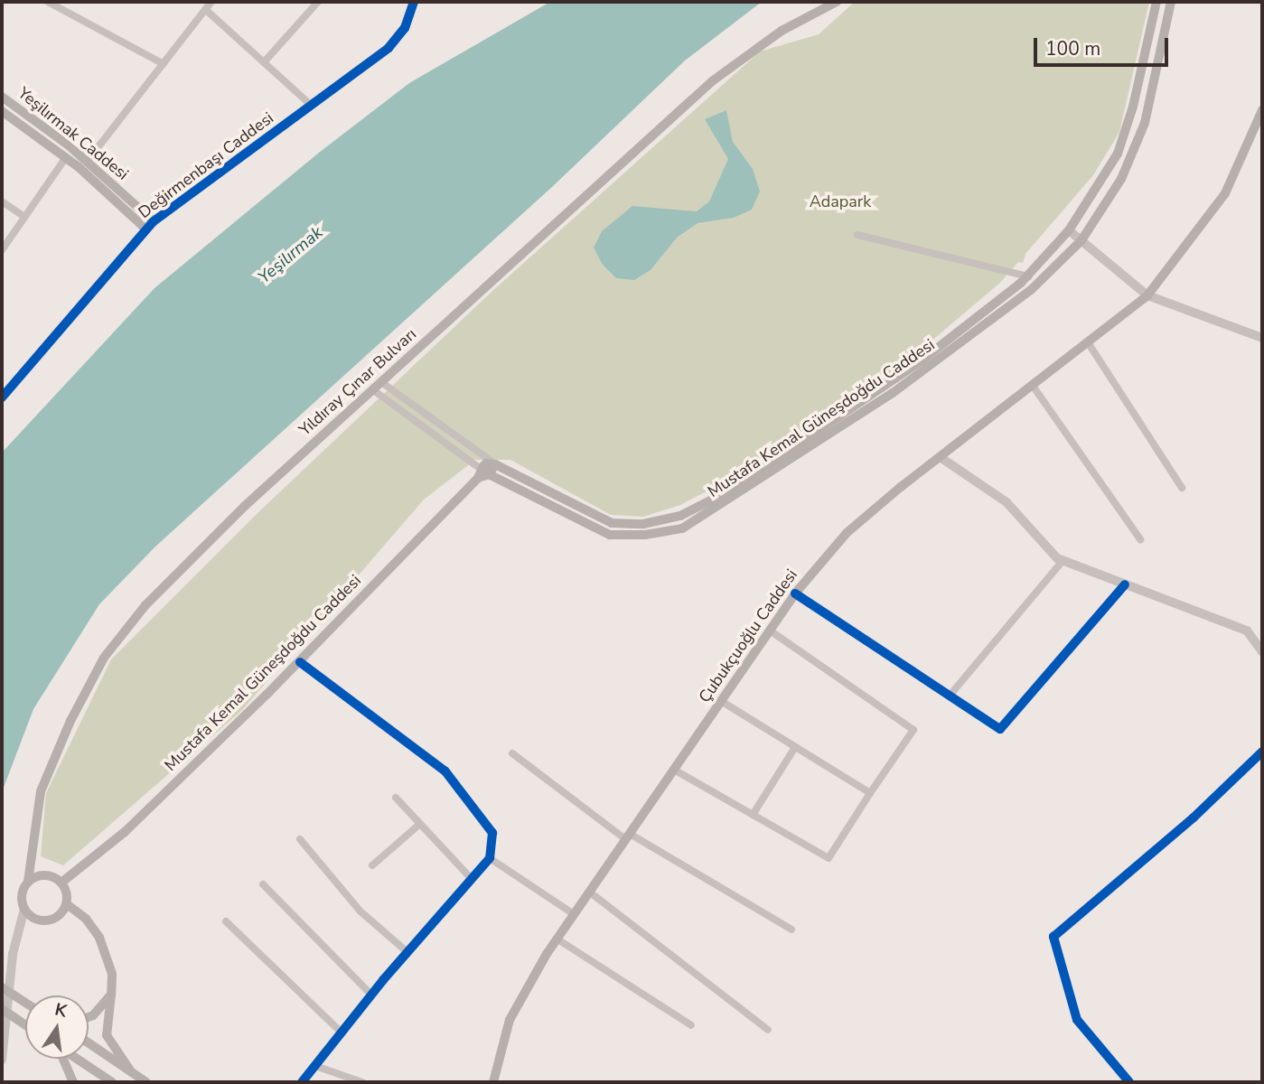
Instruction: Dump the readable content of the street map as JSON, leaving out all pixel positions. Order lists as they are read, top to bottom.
{
  "streets": {
    "main road": [
      "Yeşilırmak Caddesi",
      "Yıldıray Çınar Bulvarı",
      "Mustafa Kemal Güneşdoğdu Caddesi",
      "Çubukçuoğlu Caddesi"
    ],
    "street": ["Değirmenbaşı Caddesi"]
  },
  "crossings": [
    ["Yeşilırmak Caddesi", "Değirmenbaşı Caddesi"],
    ["Yıldıray Çınar Bulvarı", "Mustafa Kemal Güneşdoğdu Caddesi"]
  ],
  "water": ["Yeşilırmak"],
  "parks": ["Adapark"],
  "scale_bar": "100 m",
  "north": "top"
}
